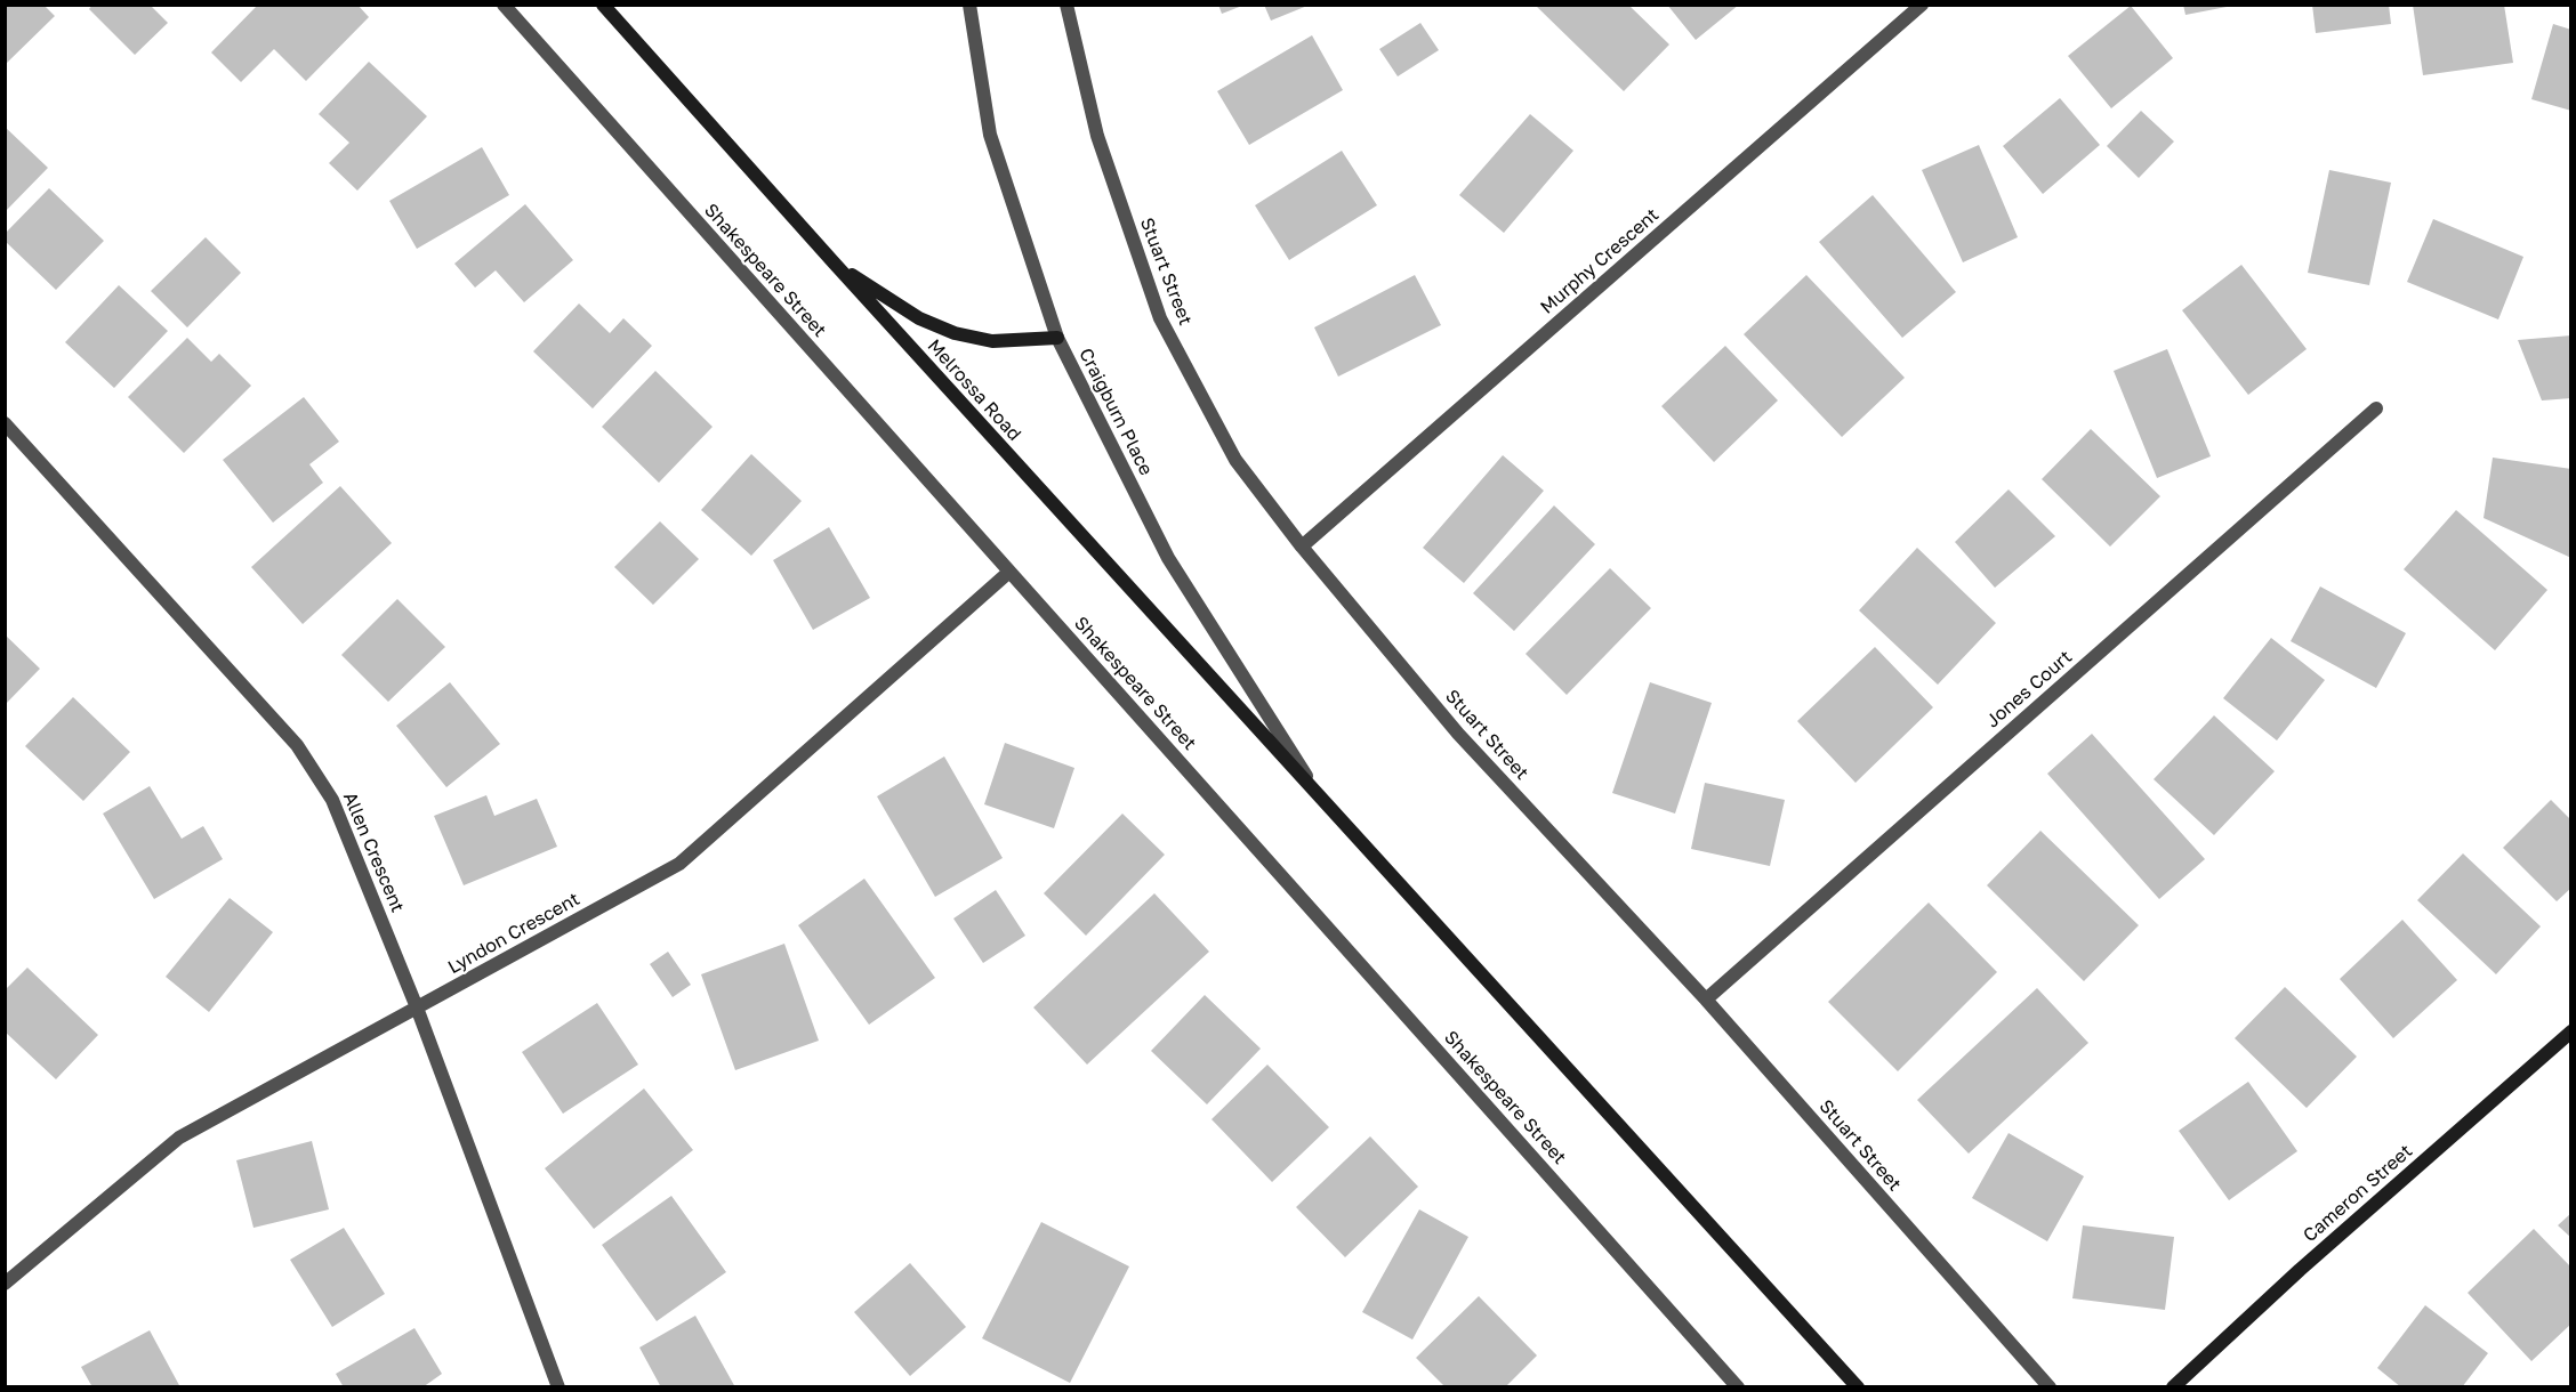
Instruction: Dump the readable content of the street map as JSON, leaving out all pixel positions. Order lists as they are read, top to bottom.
{
  "streets": {
    "street": [
      "Murphy Crescent",
      "Shakespeare Street",
      "Stuart Street",
      "Melrossa Road",
      "Craigburn Place",
      "Jones Court",
      "Allen Crescent",
      "Lyndon Crescent",
      "Cameron Street"
    ]
  },
  "crossings": [
    ["Murphy Crescent", "Stuart Street"],
    ["Shakespeare Street", "Lyndon Crescent"],
    ["Stuart Street", "Jones Court"],
    ["Melrossa Road", "Craigburn Place"],
    ["Allen Crescent", "Lyndon Crescent"]
  ]
}
